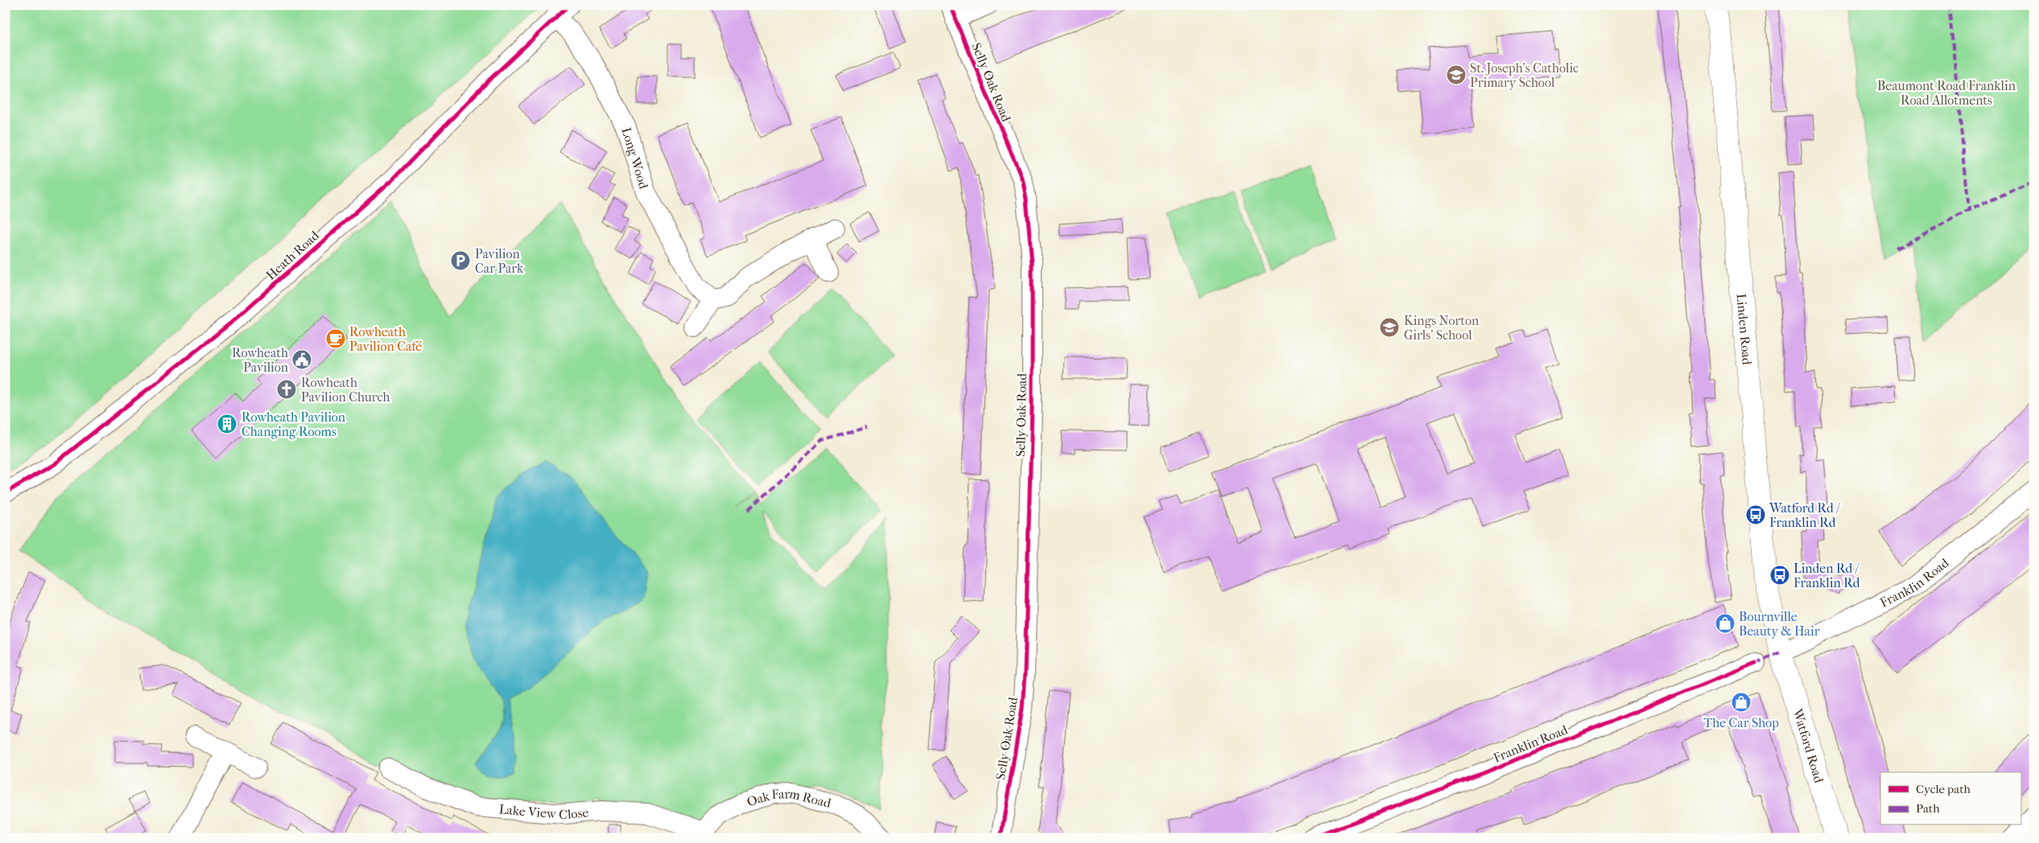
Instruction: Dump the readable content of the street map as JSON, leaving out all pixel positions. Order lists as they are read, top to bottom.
{
  "streets": {
    "highway": ["Linden Road", "Watford Road"],
    "street": [
      "Selly Oak Road",
      "Long Wood",
      "Heath Road",
      "Franklin Road",
      "Oak Farm Road",
      "Lake View Close"
    ]
  },
  "crossings": [
    ["Long Wood", "Heath Road"],
    ["Linden Road", "Franklin Road"],
    ["Linden Road", "Watford Road"],
    ["Franklin Road", "Watford Road"],
    ["Oak Farm Road", "Lake View Close"]
  ],
  "parks": ["Beaumont Road Franklin Road Allotments"],
  "places": {
    "school or university": ["St. Joseph's Catholic Primary School", "Kings Norton Girls' School"],
    "parking": ["Pavilion Car Park"],
    "cafe": ["Rowheath Pavilion Café"],
    "public building": ["Rowheath Pavilion"],
    "church": ["Rowheath Pavilion Church"],
    "building": ["Rowheath Pavilion Changing Rooms"],
    "bus stop": ["Watford Rd / Franklin Rd", "Linden Rd / Franklin Rd"],
    "shop": ["Bournville Beauty & Hair", "The Car Shop"]
  },
  "legend": ["Cycle path", "Path"]
}
